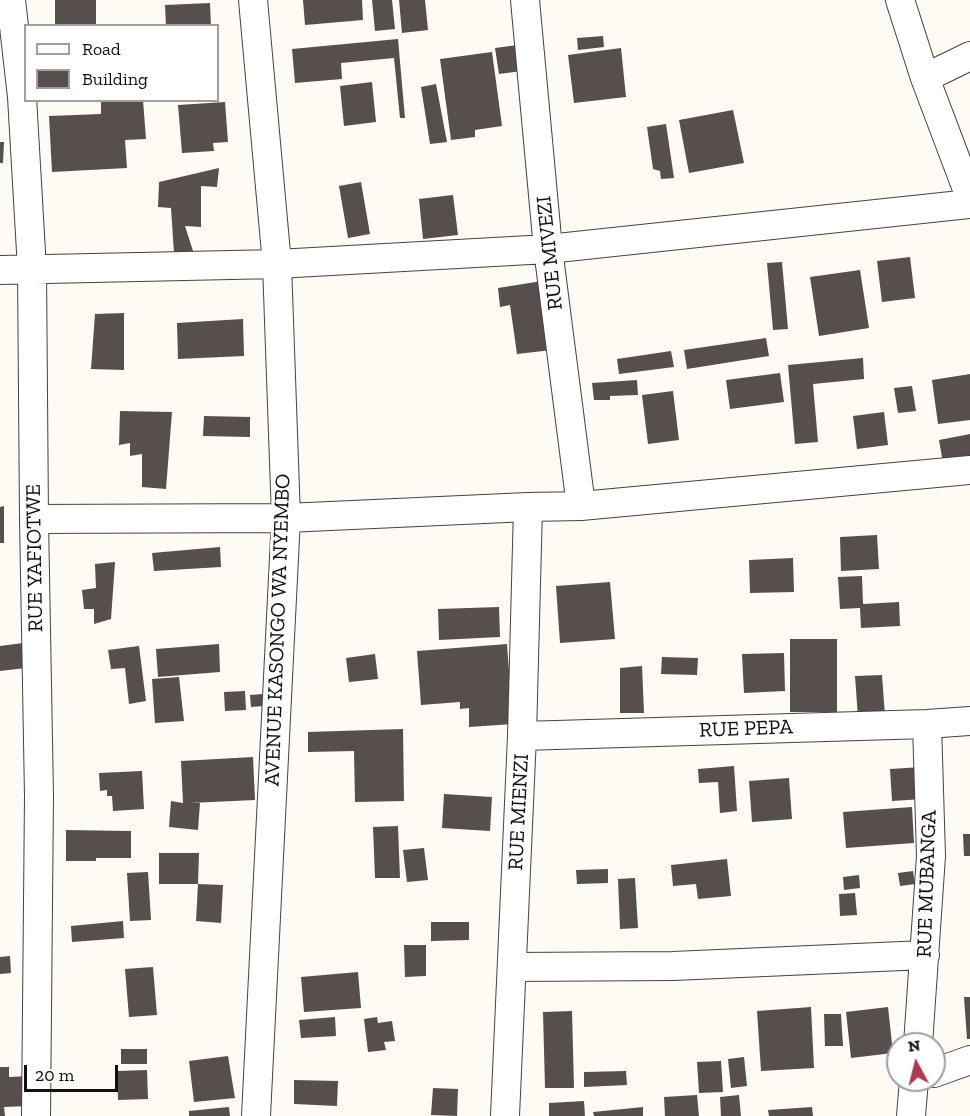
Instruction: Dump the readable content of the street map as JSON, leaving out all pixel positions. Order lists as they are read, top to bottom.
{
  "streets": {
    "street": [
      "RUE MIVEZI",
      "RUE YAFIOTWE",
      "AVENUE KASONGO WA NYEMBO",
      "RUE PEPA",
      "RUE MIENZI",
      "RUE MUBANGA"
    ]
  },
  "crossings": [
    ["RUE PEPA", "RUE MIENZI"],
    ["RUE PEPA", "RUE MUBANGA"]
  ],
  "legend": ["Road", "Building"],
  "scale_bar": "20 m",
  "north": "top"
}
